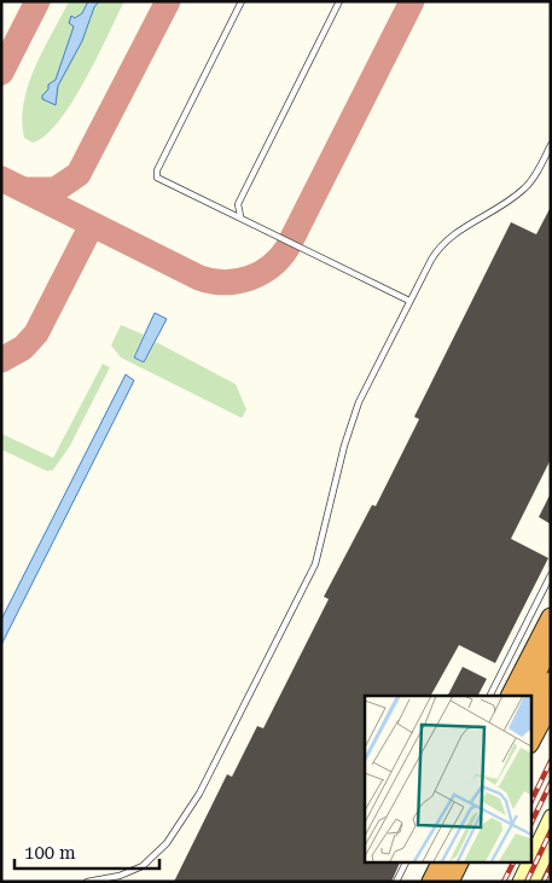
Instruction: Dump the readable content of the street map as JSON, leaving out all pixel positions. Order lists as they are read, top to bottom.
{
  "scale_bar": "100 m"
}
